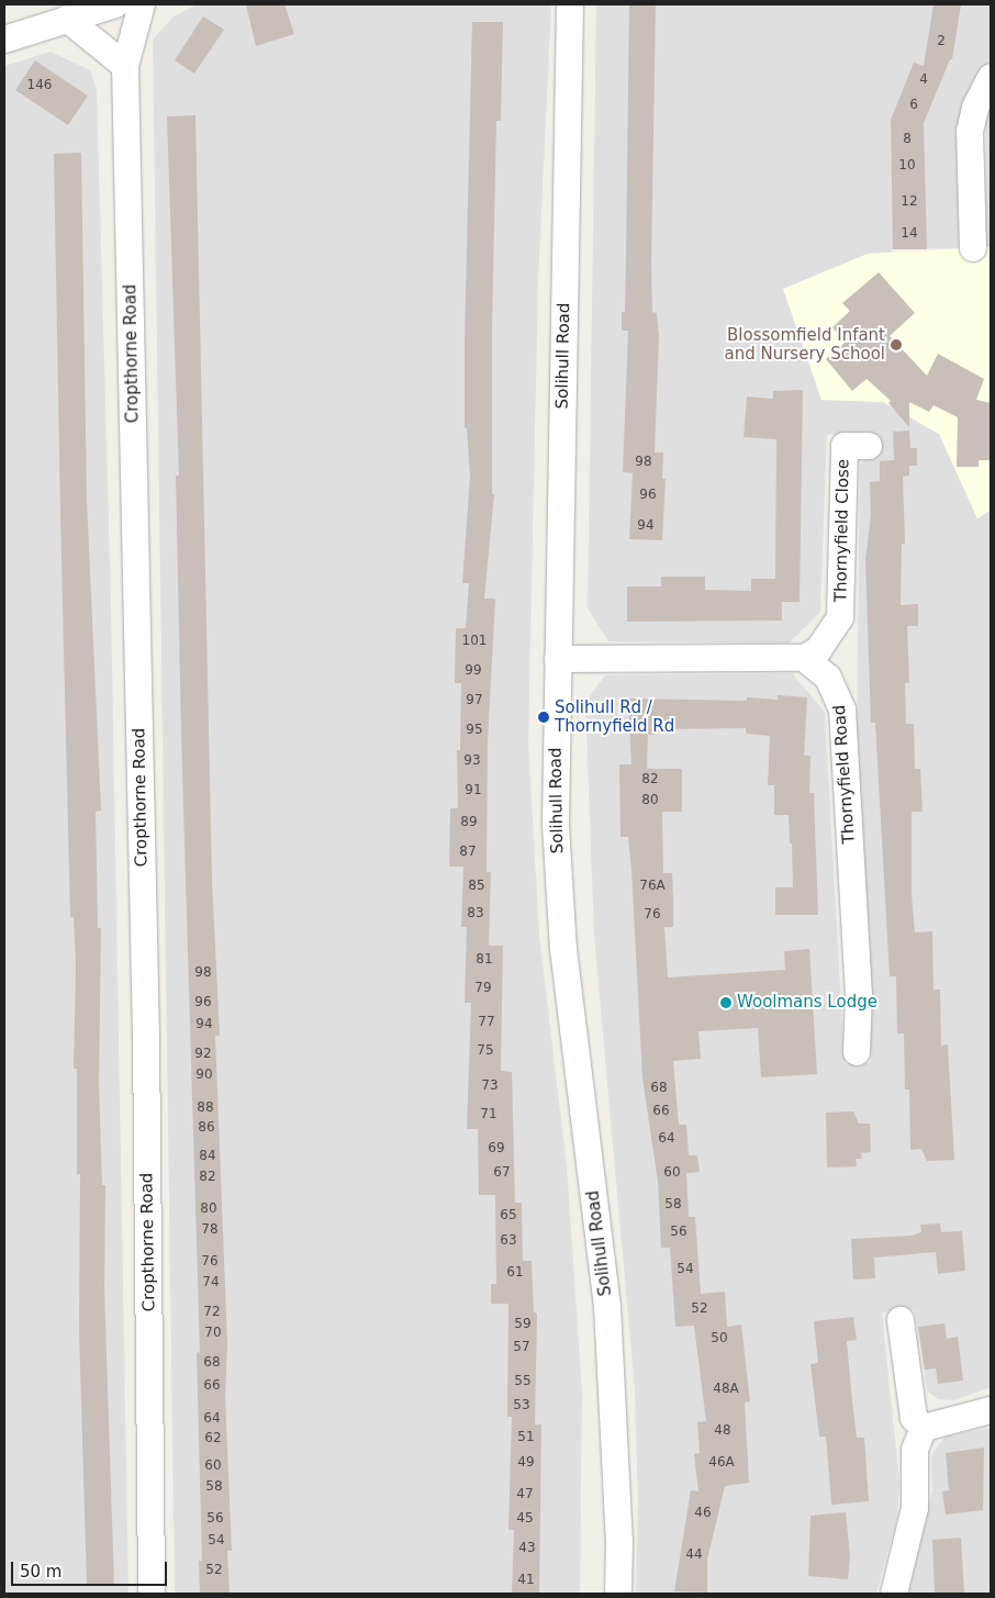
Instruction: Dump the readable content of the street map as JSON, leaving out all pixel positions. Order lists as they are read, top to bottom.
{
  "streets": {
    "street": [
      "Cropthorne Road",
      "Solihull Road",
      "Thornyfield Close",
      "Thornyfield Road"
    ]
  },
  "crossings": [
    ["Thornyfield Close", "Thornyfield Road"]
  ],
  "places": ["Blossomfield Infant and Nursery School", "Solihull Rd / Thornyfield Rd", "Woolmans Lodge"],
  "house_numbers": [
    "2",
    "4",
    "146",
    "6",
    "8",
    "10",
    "12",
    "14",
    "98",
    "96",
    "94",
    "101",
    "99",
    "97",
    "95",
    "93",
    "82",
    "91",
    "80",
    "89",
    "87",
    "85",
    "76A",
    "83",
    "76",
    "81",
    "98",
    "79",
    "96",
    "77",
    "94",
    "75",
    "92",
    "90",
    "73",
    "68",
    "88",
    "66",
    "71",
    "86",
    "64",
    "69",
    "84",
    "67",
    "60",
    "82",
    "58",
    "80",
    "65",
    "78",
    "56",
    "63",
    "76",
    "54",
    "61",
    "74",
    "52",
    "72",
    "59",
    "70",
    "50",
    "57",
    "68",
    "55",
    "66",
    "48A",
    "53",
    "64",
    "48",
    "51",
    "62",
    "49",
    "46A",
    "60",
    "58",
    "47",
    "46",
    "56",
    "45",
    "54",
    "43",
    "44",
    "52",
    "41"
  ],
  "scale_bar": "50 m"
}
